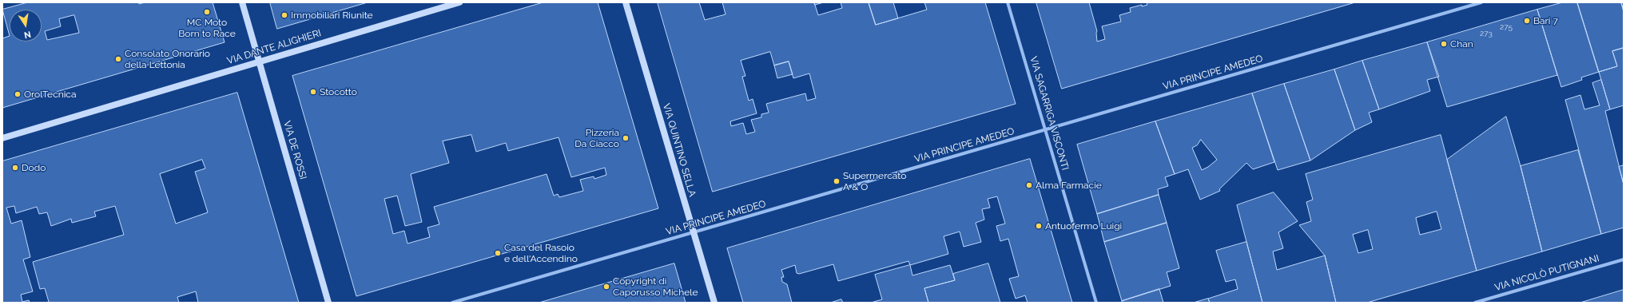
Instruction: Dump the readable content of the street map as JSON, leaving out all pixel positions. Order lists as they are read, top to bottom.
{
  "streets": {
    "street": [
      "VIA DANTE ALIGHIERI",
      "VIA PRINCIPE AMEDEO",
      "VIA SAGARRIGA VISCONTI",
      "VIA DE ROSSI",
      "VIA QUINTINO SELLA",
      "VIA NICOLÒ PUTIGNANI"
    ]
  },
  "crossings": [
    ["VIA DANTE ALIGHIERI", "VIA DE ROSSI"],
    ["VIA PRINCIPE AMEDEO", "VIA SAGARRIGA VISCONTI"],
    ["VIA PRINCIPE AMEDEO", "VIA QUINTINO SELLA"]
  ],
  "places": [
    "MC Moto Born to Race",
    "Immobiliari Riunite",
    "Bari 7",
    "Chan",
    "Consolato Onorario della Lettonia",
    "Stocotto",
    "OrolTecnica",
    "Pizzeria Da Ciacco",
    "Dodo",
    "Supermercato A & O",
    "Alma Farmacie",
    "Antuofermo Luigi",
    "Casa del Rasoio e dell'Accendino",
    "Copyright di Caporusso Michele"
  ],
  "house_numbers": ["275", "273"],
  "north": "bottom"
}
